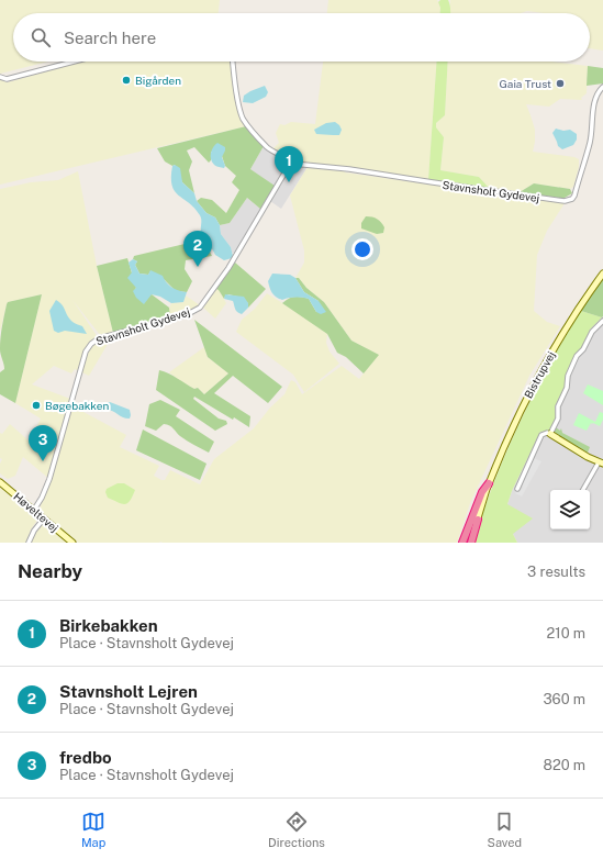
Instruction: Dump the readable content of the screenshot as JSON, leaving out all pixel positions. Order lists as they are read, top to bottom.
{
  "streets": {
    "main road": ["Bistrupvej", "Høveltevej"],
    "street": ["Stavnsholt Gydevej"]
  },
  "crossings": [
    ["Stavnsholt Gydevej", "Høveltevej"]
  ],
  "places": ["Bigården", "Gaia Trust", "Bøgebakken"],
  "page": {
    "search": "Search here",
    "pins": ["1", "2", "3"],
    "heading": ["Nearby", "3 results"],
    "list": [
      {
        "mark": "1",
        "name": "Birkebakken",
        "note": "Place · Stavnsholt Gydevej",
        "value": "210 m"
      },
      {
        "mark": "2",
        "name": "Stavnsholt Lejren",
        "note": "Place · Stavnsholt Gydevej",
        "value": "360 m"
      },
      {
        "mark": "3",
        "name": "fredbo",
        "note": "Place · Stavnsholt Gydevej",
        "value": "820 m"
      }
    ],
    "nav": ["Map", "Directions", "Saved"]
  }
}
